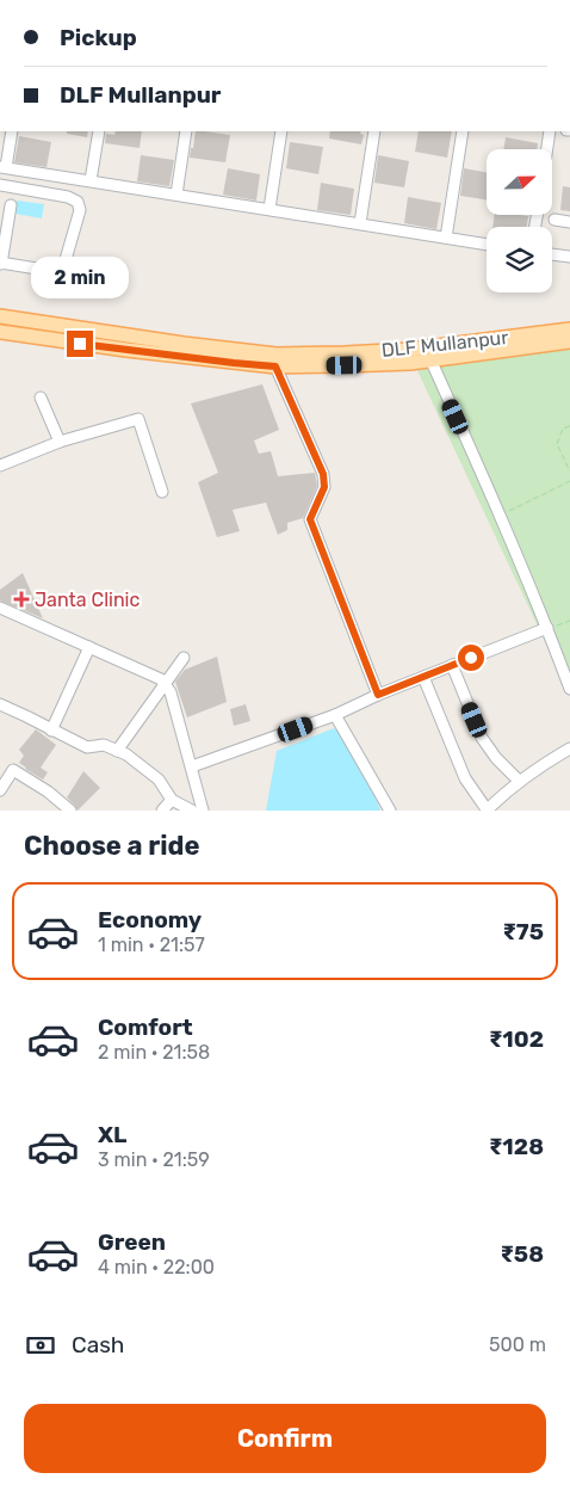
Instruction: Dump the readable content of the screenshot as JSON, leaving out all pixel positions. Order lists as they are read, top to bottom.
{
  "streets": {
    "main road": ["DLF Mullanpur"]
  },
  "places": {
    "health": ["Janta Clinic"]
  },
  "north": "right",
  "page": {
    "banner": ["Pickup", "DLF Mullanpur"],
    "bubble": "2 min",
    "heading": "Choose a ride",
    "list": [
      {
        "name": "Economy",
        "note": "1 min · 21:57",
        "value": "₹75"
      },
      {
        "name": "Comfort",
        "note": "2 min · 21:58",
        "value": "₹102"
      },
      {
        "name": "XL",
        "note": "3 min · 21:59",
        "value": "₹128"
      },
      {
        "name": "Green",
        "note": "4 min · 22:00",
        "value": "₹58"
      }
    ],
    "pay": ["Cash", "500 m"],
    "buttons": "Confirm"
  }
}
